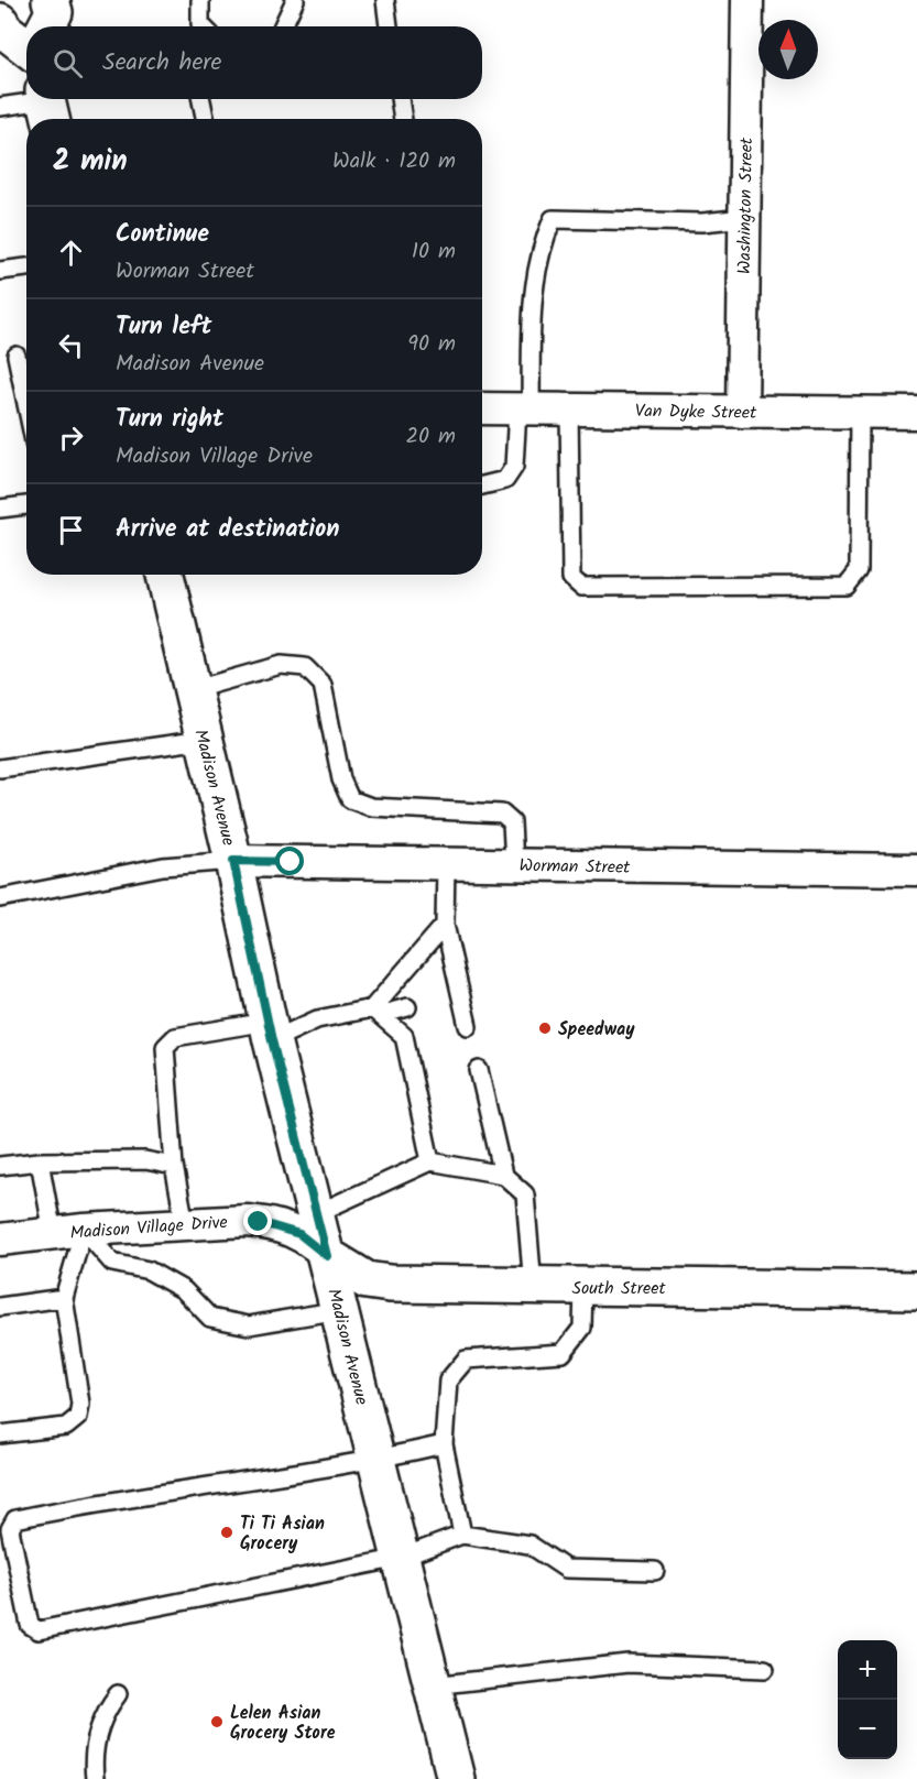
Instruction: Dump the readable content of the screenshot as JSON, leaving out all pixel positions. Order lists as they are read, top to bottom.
{
  "streets": {
    "main road": ["Madison Avenue", "South Street"],
    "street": [
      "Washington Street",
      "Van Dyke Street",
      "Worman Street",
      "Madison Village Drive"
    ]
  },
  "crossings": [
    ["Washington Street", "Van Dyke Street"],
    ["Madison Avenue", "Worman Street"],
    ["Madison Avenue", "Madison Village Drive"],
    ["Madison Avenue", "South Street"],
    ["Madison Village Drive", "South Street"]
  ],
  "places": ["Speedway", "Ti Ti Asian Grocery", "Lelen Asian Grocery Store"],
  "north": "top",
  "page": {
    "search": "Search here",
    "heading": ["2 min", "Walk · 120 m"],
    "list": [
      ["Continue", "Worman Street", "10 m"],
      ["Turn left", "Madison Avenue", "90 m"],
      ["Turn right", "Madison Village Drive", "20 m"],
      "Arrive at destination"
    ],
    "map_buttons": ["+", "−"]
  }
}
